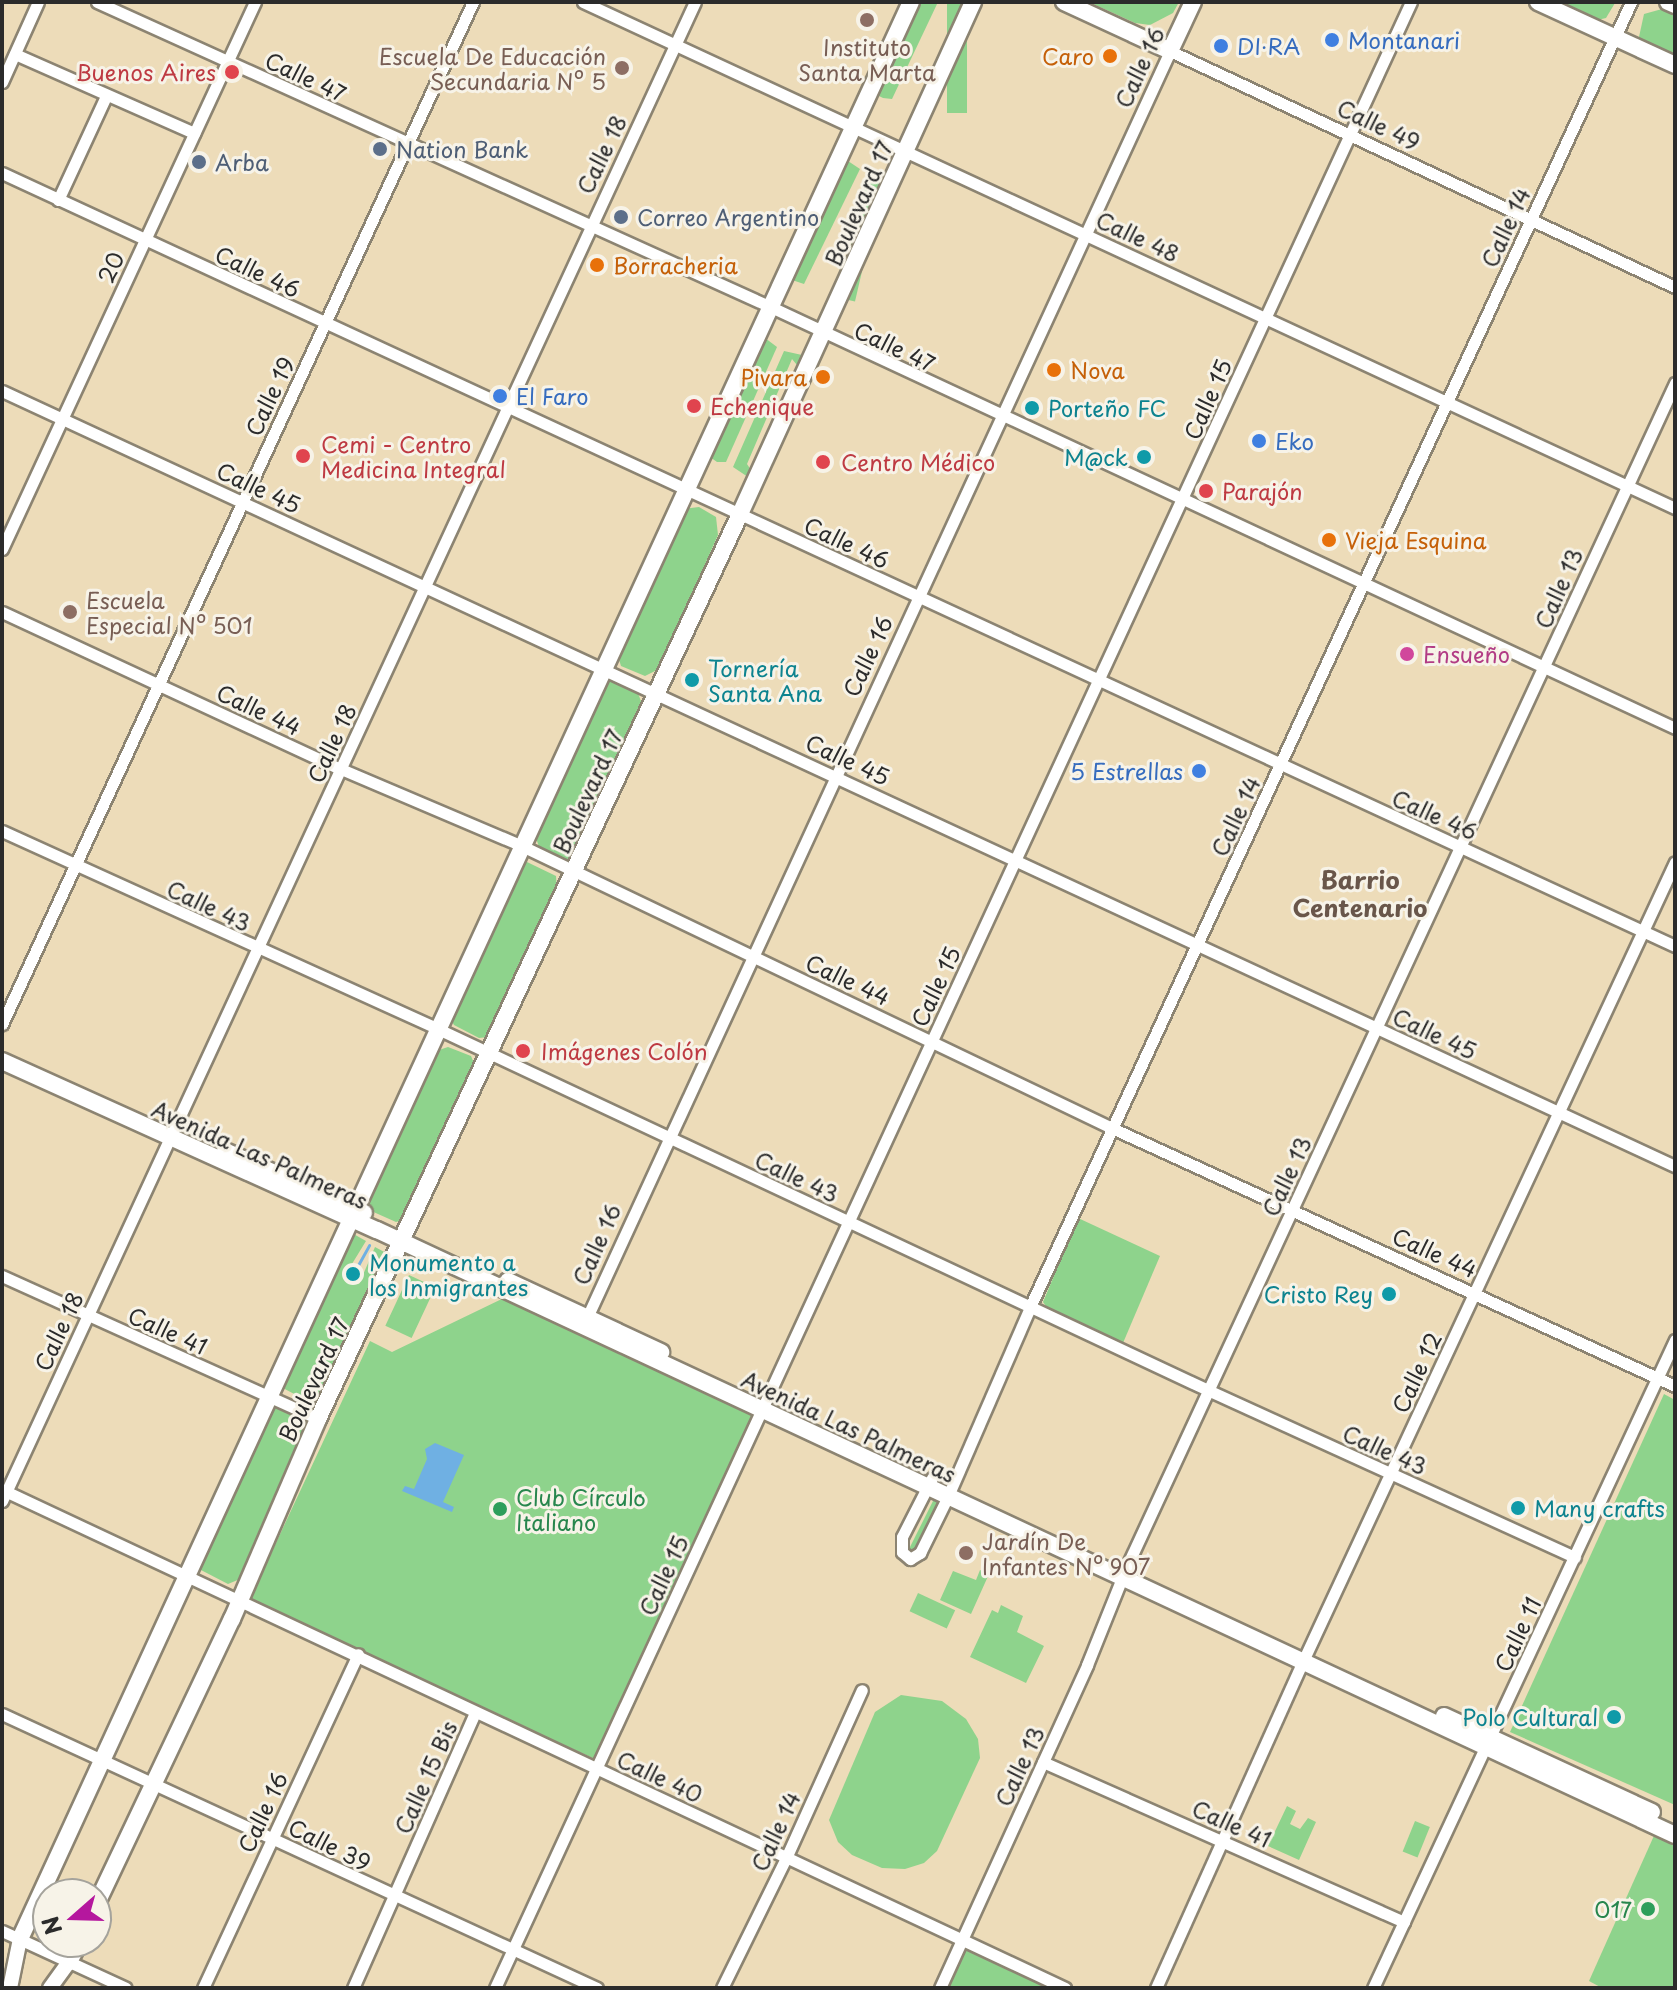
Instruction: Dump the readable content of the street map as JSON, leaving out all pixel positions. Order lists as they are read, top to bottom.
{
  "streets": {
    "main road": [
      "Calle 16",
      "Calle 49",
      "Boulevard 17",
      "Avenida Las Palmeras"
    ],
    "street": [
      "Calle 47",
      "Calle 18",
      "Calle 14",
      "Calle 48",
      "20",
      "Calle 46",
      "Calle 19",
      "Calle 15",
      "Calle 45",
      "Calle 13",
      "Calle 44",
      "Calle 43",
      "Calle 41",
      "Calle 12",
      "Calle 11",
      "Calle 40",
      "Calle 15 Bis",
      "Calle 39"
    ]
  },
  "crossings": [
    ["Calle 16", "Calle 47"],
    ["Calle 16", "Calle 49"],
    ["Calle 16", "Calle 48"],
    ["Calle 16", "Calle 46"],
    ["Calle 16", "Calle 45"],
    ["Calle 16", "Calle 44"],
    ["Calle 16", "Calle 43"],
    ["Calle 16", "Avenida Las Palmeras"],
    ["Calle 16", "Calle 40"],
    ["Calle 16", "Calle 39"],
    ["Calle 47", "Calle 18"],
    ["Calle 47", "Boulevard 17"],
    ["Calle 47", "Calle 14"],
    ["Calle 47", "20"],
    ["Calle 47", "Calle 19"],
    ["Calle 47", "Calle 15"],
    ["Calle 47", "Calle 13"],
    ["Calle 49", "Calle 14"],
    ["Calle 49", "Calle 15"],
    ["Calle 18", "Calle 48"],
    ["Calle 18", "Calle 46"],
    ["Calle 18", "Calle 45"],
    ["Calle 18", "Calle 44"],
    ["Calle 18", "Calle 43"],
    ["Calle 18", "Avenida Las Palmeras"],
    ["Calle 18", "Calle 41"],
    ["Boulevard 17", "Calle 48"],
    ["Boulevard 17", "Calle 46"],
    ["Boulevard 17", "Calle 45"],
    ["Boulevard 17", "Calle 44"],
    ["Boulevard 17", "Calle 43"],
    ["Boulevard 17", "Avenida Las Palmeras"],
    ["Boulevard 17", "Calle 41"],
    ["Boulevard 17", "Calle 40"],
    ["Boulevard 17", "Calle 39"],
    ["Calle 14", "Calle 48"],
    ["Calle 14", "Calle 46"],
    ["Calle 14", "Calle 45"],
    ["Calle 14", "Calle 44"],
    ["Calle 14", "Calle 43"],
    ["Calle 14", "Avenida Las Palmeras"],
    ["Calle 14", "Calle 40"],
    ["Calle 48", "Calle 15"],
    ["Calle 48", "Calle 13"],
    ["20", "Calle 46"],
    ["20", "Calle 45"],
    ["Calle 46", "Calle 19"],
    ["Calle 46", "Calle 15"],
    ["Calle 46", "Calle 13"],
    ["Calle 46", "Calle 12"],
    ["Calle 19", "Calle 45"],
    ["Calle 19", "Calle 44"],
    ["Calle 19", "Calle 43"],
    ["Calle 15", "Calle 45"],
    ["Calle 15", "Calle 44"],
    ["Calle 15", "Calle 43"],
    ["Calle 15", "Avenida Las Palmeras"],
    ["Calle 15", "Calle 40"],
    ["Calle 15", "Calle 39"],
    ["Calle 45", "Calle 13"],
    ["Calle 45", "Calle 12"],
    ["Calle 13", "Calle 44"],
    ["Calle 13", "Calle 43"],
    ["Calle 13", "Avenida Las Palmeras"],
    ["Calle 13", "Calle 41"],
    ["Calle 13", "Calle 40"],
    ["Calle 44", "Calle 12"],
    ["Calle 44", "Calle 11"],
    ["Calle 43", "Calle 12"],
    ["Calle 43", "Calle 11"],
    ["Avenida Las Palmeras", "Calle 12"],
    ["Avenida Las Palmeras", "Calle 11"],
    ["Calle 41", "Calle 12"],
    ["Calle 41", "Calle 11"],
    ["Calle 40", "Calle 15 Bis"],
    ["Calle 15 Bis", "Calle 39"]
  ],
  "districts": ["Barrio Centenario"],
  "places": [
    "Instituto Santa Marta",
    "Montanari",
    "DI·RA",
    "Caro",
    "Escuela De Educación Secundaria Nº 5",
    "Buenos Aires",
    "Nation Bank",
    "Arba",
    "Correo Argentino",
    "Borracheria",
    "Nova",
    "Pivara",
    "El Faro",
    "Echenique",
    "Porteño FC",
    "Eko",
    "Cemi - Centro Medicina Integral",
    "M@ck",
    "Centro Médico",
    "Parajón",
    "Vieja Esquina",
    "Escuela Especial Nº 501",
    "Ensueño",
    "Tornería Santa Ana",
    "5 Estrellas",
    "Imágenes Colón",
    "Monumento a los Inmigrantes",
    "Cristo Rey",
    "Many crafts",
    "Club Círculo Italiano",
    "Jardín De Infantes Nº 907",
    "Polo Cultural",
    "017"
  ],
  "north": "left"
}
